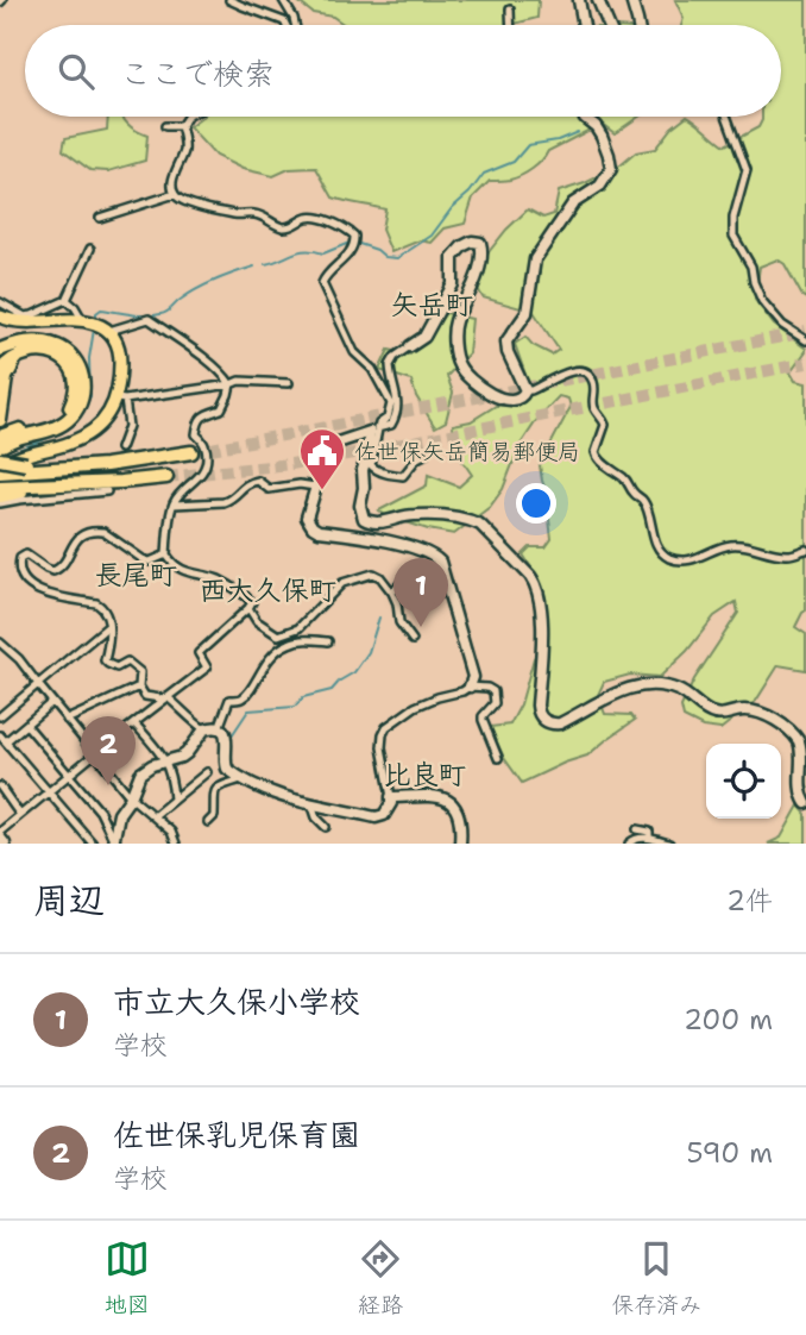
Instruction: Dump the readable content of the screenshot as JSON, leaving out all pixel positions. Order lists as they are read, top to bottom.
{
  "districts": [
    "矢岳町",
    "長尾町",
    "西大久保町",
    "比良町"
  ],
  "places": {
    "public building": ["佐世保矢岳簡易郵便局"]
  },
  "page": {
    "search": "ここで検索",
    "pins": ["1", "2"],
    "heading": ["周辺", "2件"],
    "list": [
      {
        "mark": "1",
        "name": "市立大久保小学校",
        "note": "学校",
        "value": "200 m"
      },
      {
        "mark": "2",
        "name": "佐世保乳児保育園",
        "note": "学校",
        "value": "590 m"
      }
    ],
    "nav": ["地図", "経路", "保存済み"]
  }
}
